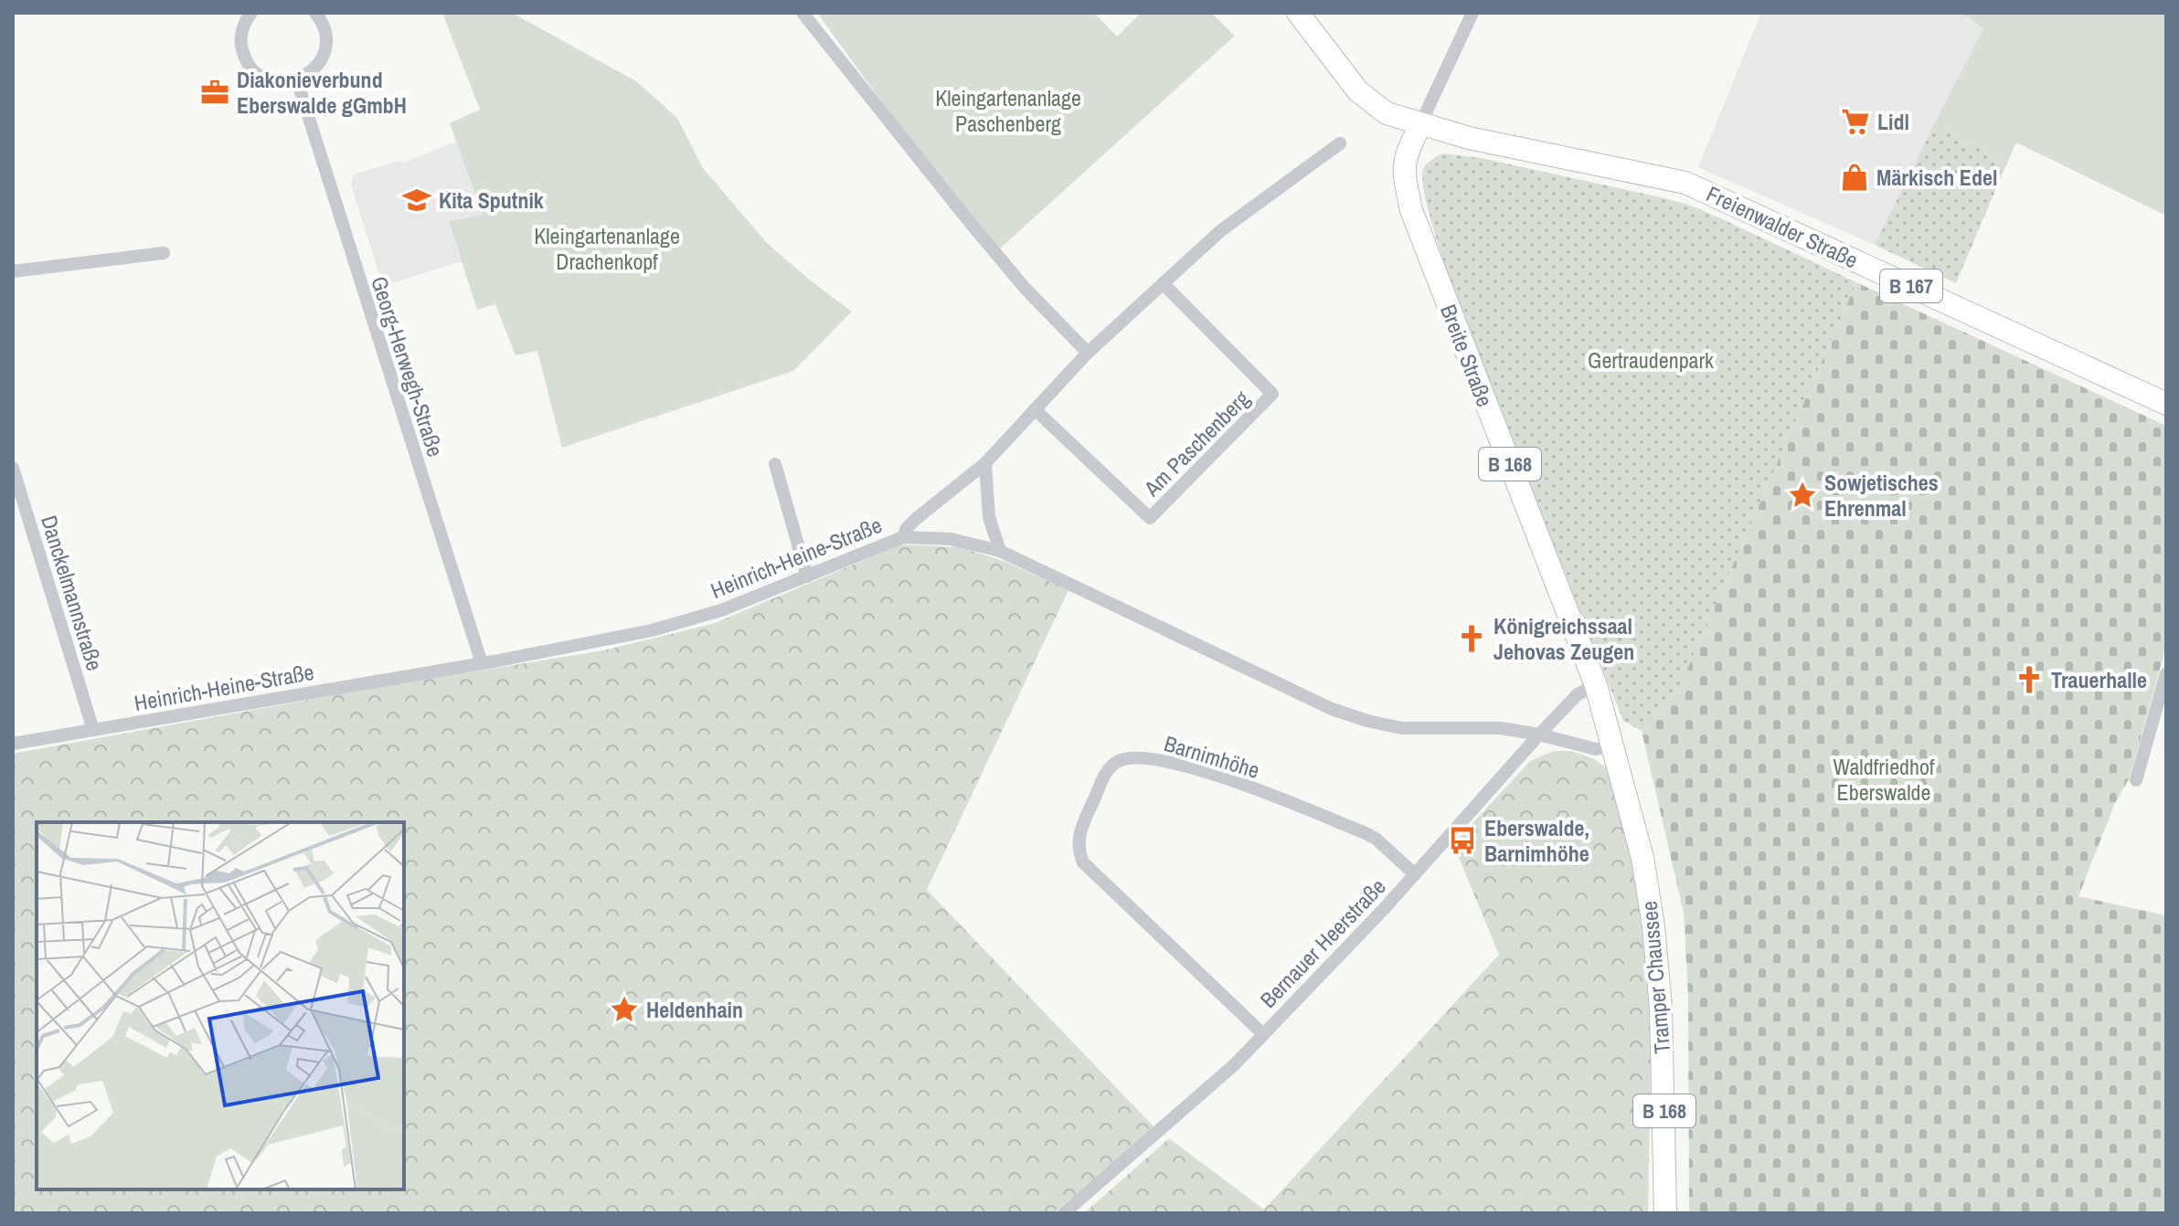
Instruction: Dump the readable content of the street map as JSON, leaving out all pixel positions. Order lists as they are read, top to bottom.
{
  "streets": {
    "main road": [
      "Freienwalder Straße",
      "B 167",
      "Breite Straße",
      "B 168",
      "Tramper Chaussee"
    ],
    "street": [
      "Georg-Herwegh-Straße",
      "Am Paschenberg",
      "Heinrich-Heine-Straße",
      "Danckelmannstraße",
      "Barnimhöhe",
      "Bernauer Heerstraße"
    ]
  },
  "crossings": [
    ["Freienwalder Straße", "B 167"],
    ["Freienwalder Straße", "Breite Straße"],
    ["B 167", "Breite Straße"],
    ["Breite Straße", "Heinrich-Heine-Straße"],
    ["Breite Straße", "Bernauer Heerstraße"],
    ["Breite Straße", "Tramper Chaussee"],
    ["Georg-Herwegh-Straße", "Heinrich-Heine-Straße"],
    ["Heinrich-Heine-Straße", "Danckelmannstraße"],
    ["Heinrich-Heine-Straße", "Bernauer Heerstraße"],
    ["Heinrich-Heine-Straße", "Tramper Chaussee"],
    ["Barnimhöhe", "Bernauer Heerstraße"]
  ],
  "parks": [
    "Kleingartenanlage Paschenberg",
    "Kleingartenanlage Drachenkopf",
    "Gertraudenpark",
    "Waldfriedhof Eberswalde"
  ],
  "places": {
    "office": ["Diakonieverbund Eberswalde gGmbH"],
    "supermarket": ["Lidl"],
    "shop": ["Märkisch Edel"],
    "school or university": ["Kita Sputnik"],
    "place": ["Sowjetisches Ehrenmal", "Heldenhain"],
    "church": ["Königreichssaal Jehovas Zeugen", "Trauerhalle"],
    "bus stop": ["Eberswalde, Barnimhöhe"]
  }
}
